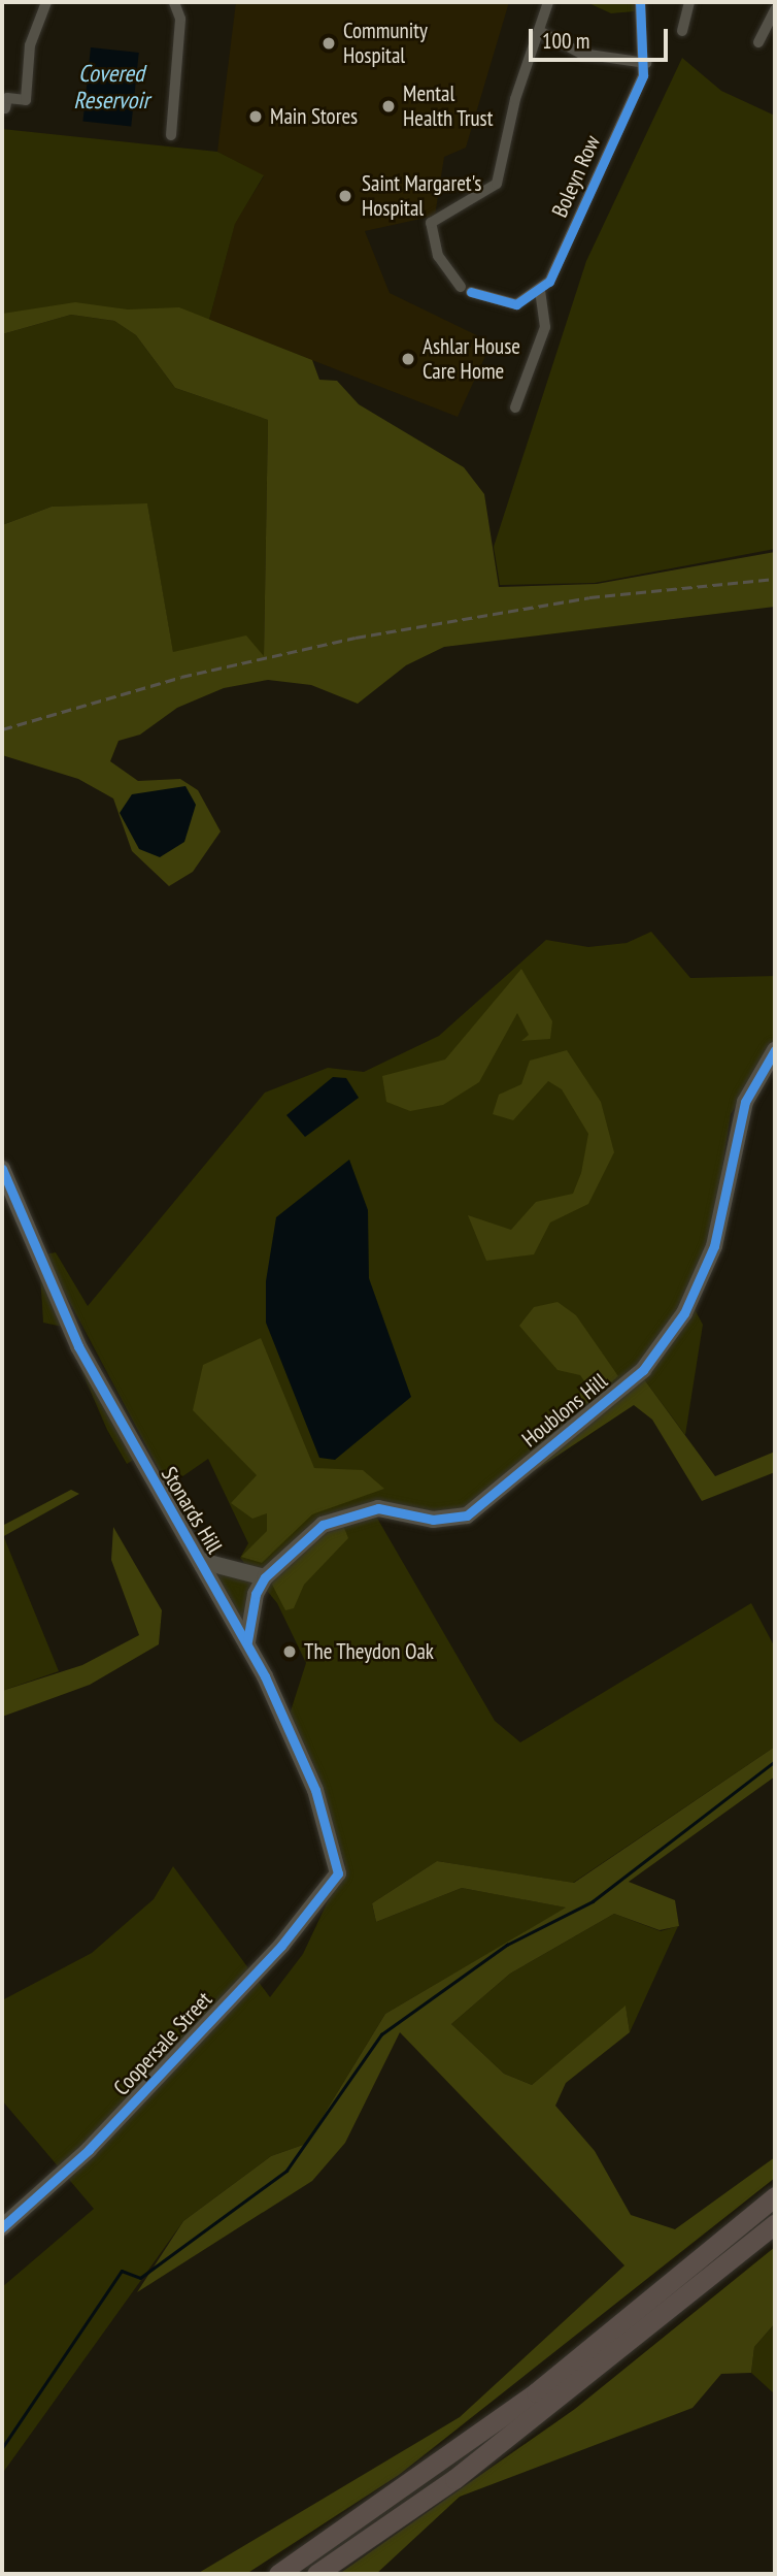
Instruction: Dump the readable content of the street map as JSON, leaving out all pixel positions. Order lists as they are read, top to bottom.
{
  "streets": {
    "street": [
      "Boleyn Row",
      "Houblons Hill",
      "Stonards Hill",
      "Coopersale Street"
    ]
  },
  "crossings": [
    ["Houblons Hill", "Stonards Hill"],
    ["Stonards Hill", "Coopersale Street"]
  ],
  "water": ["Covered Reservoir"],
  "places": [
    "Community Hospital",
    "Mental Health Trust",
    "Main Stores",
    "Saint Margaret's Hospital",
    "Ashlar House Care Home",
    "The Theydon Oak"
  ],
  "scale_bar": "100 m"
}
